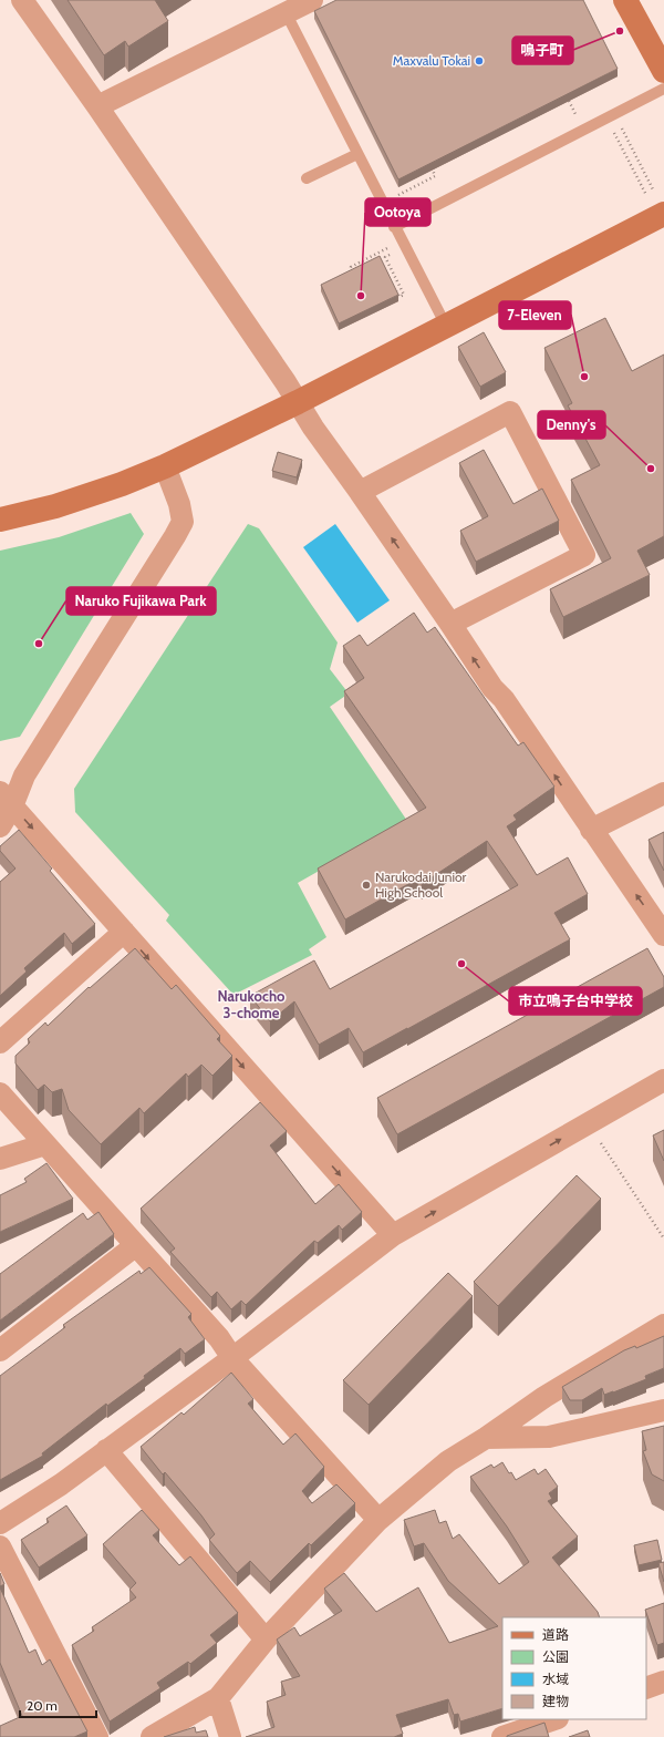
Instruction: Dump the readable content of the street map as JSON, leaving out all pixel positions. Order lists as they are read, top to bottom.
{
  "districts": ["Narukocho 3-chome"],
  "places": [
    "鳴子町",
    "Maxvalu Tokai",
    "Ootoya",
    "7-Eleven",
    "Denny's",
    "Naruko Fujikawa Park",
    "Narukodai Junior High School",
    "市立鳴子台中学校"
  ],
  "legend": [
    "道路",
    "公園",
    "水域",
    "建物"
  ],
  "scale_bar": "20 m"
}
